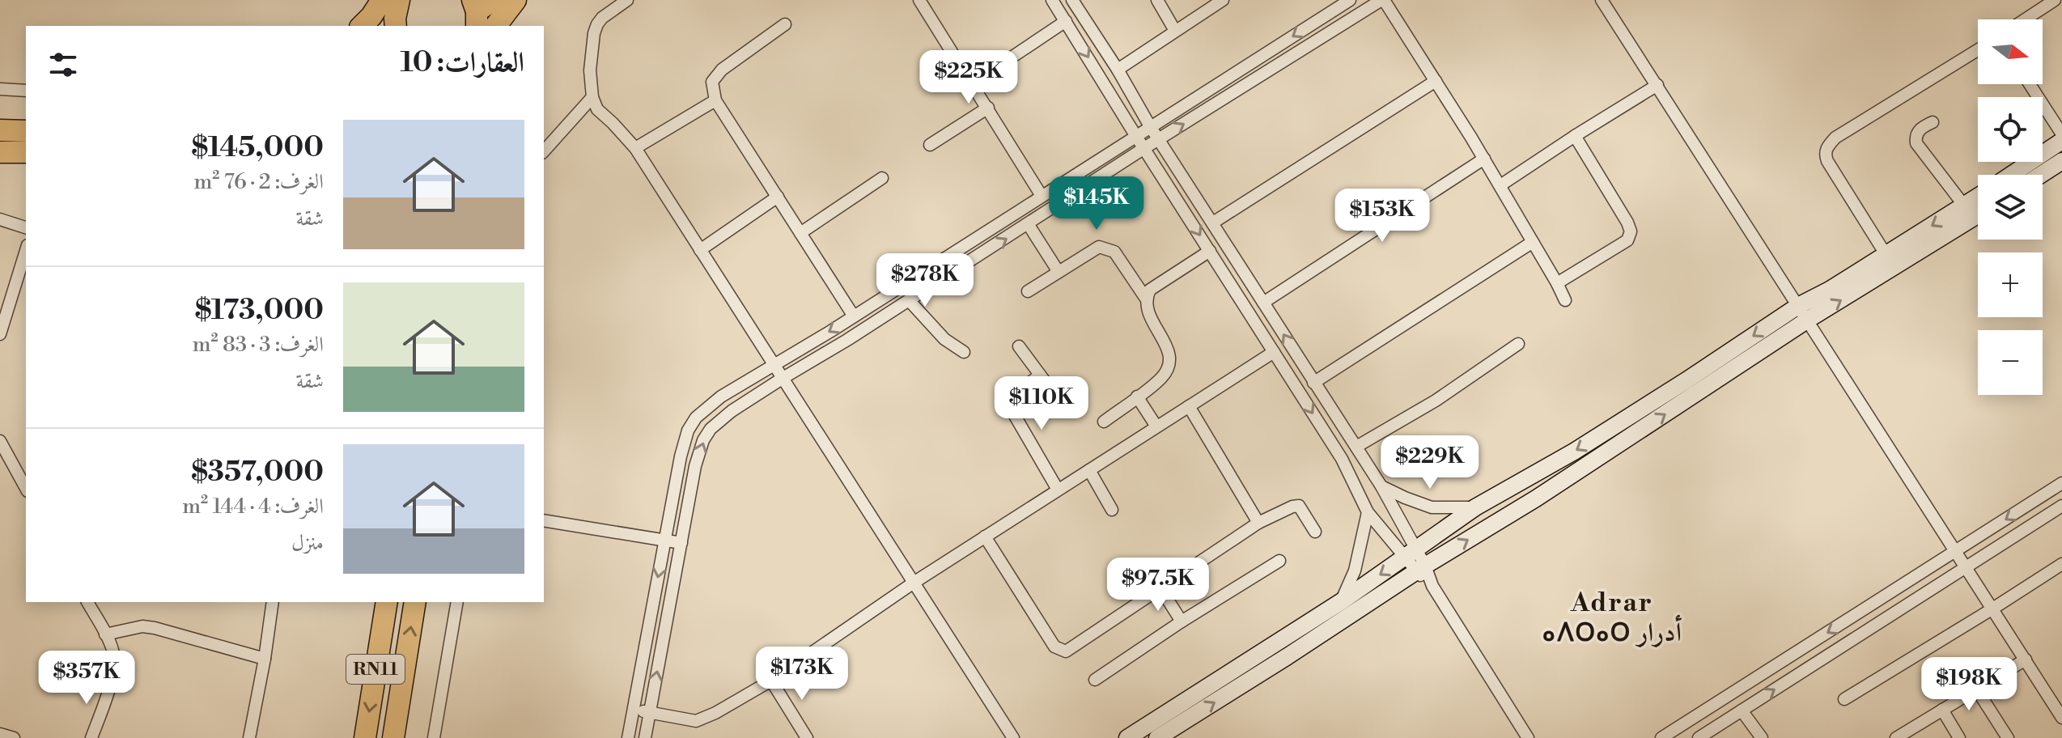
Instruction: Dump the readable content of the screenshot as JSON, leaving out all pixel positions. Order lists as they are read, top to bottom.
{
  "streets": {
    "highway": ["RN11"]
  },
  "districts": ["Adrar ⴰⴷⵔⴰⵔ أدرار"],
  "north": "right",
  "page": {
    "map_buttons": ["+", "−"],
    "heading": "العقارات: 10",
    "price": [
      "$225K",
      "$145K",
      "$153K",
      "$278K",
      "$110K",
      "$229K",
      "$97.5K",
      "$173K",
      "$357K",
      "$198K"
    ],
    "list": [
      {
        "name": "$145,000",
        "note": "الغرف: 2 · 76 m² · شقة"
      },
      {
        "name": "$173,000",
        "note": "الغرف: 3 · 83 m² · شقة"
      },
      {
        "name": "$357,000",
        "note": "الغرف: 4 · 144 m² · منزل"
      }
    ]
  }
}
